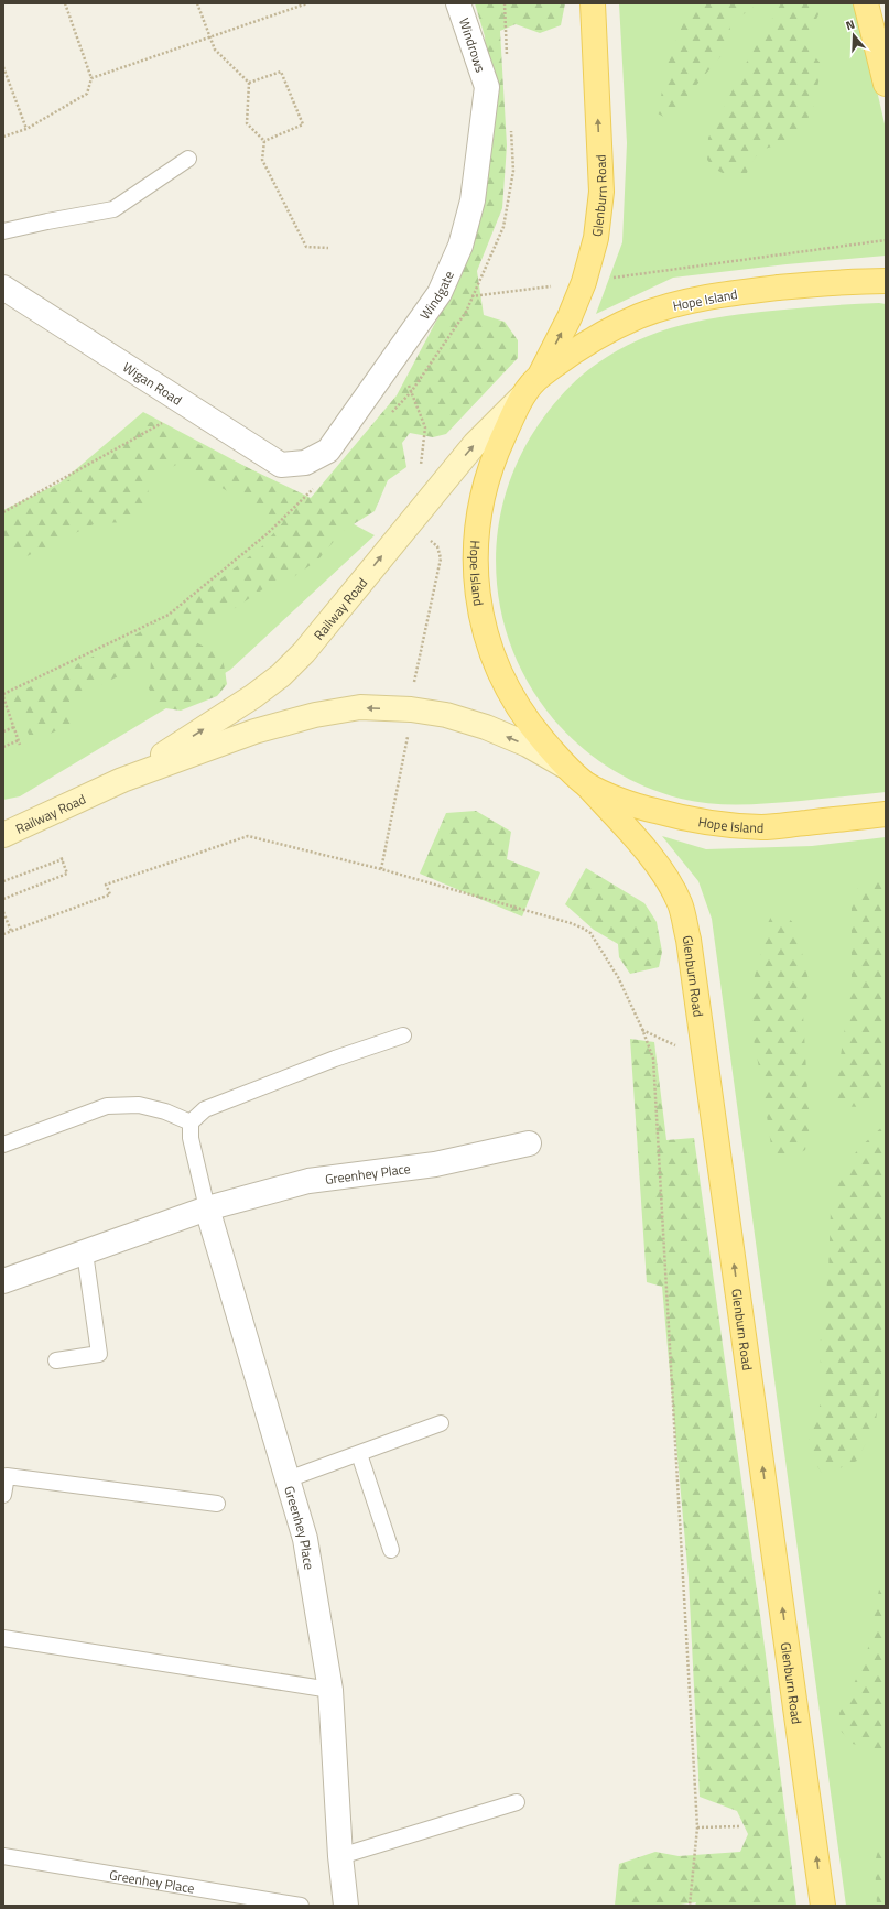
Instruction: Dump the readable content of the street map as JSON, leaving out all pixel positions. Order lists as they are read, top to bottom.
{
  "streets": {
    "main road": ["Glenburn Road", "Hope Island", "Railway Road"],
    "street": [
      "Windrows",
      "Windgate",
      "Wigan Road",
      "Greenhey Place"
    ]
  },
  "crossings": [
    ["Windrows", "Windgate"],
    ["Glenburn Road", "Hope Island"],
    ["Windgate", "Wigan Road"],
    ["Hope Island", "Railway Road"]
  ],
  "one_way": ["Glenburn Road"],
  "north": "top"
}
